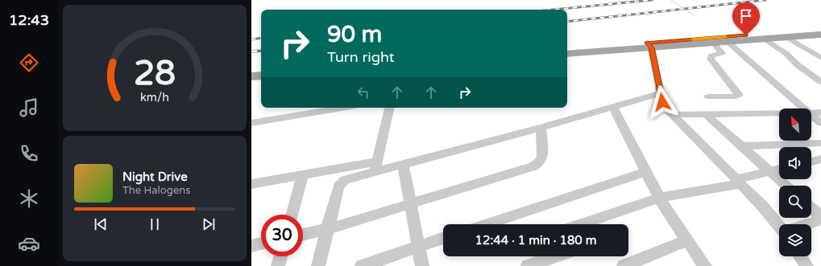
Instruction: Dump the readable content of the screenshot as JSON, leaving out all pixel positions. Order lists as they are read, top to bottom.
{
  "north": "top left",
  "page": {
    "tabs": "12:43",
    "turn": ["90 m", "Turn right"],
    "song": ["Night Drive", "The Halogens"],
    "limit": "30",
    "trip": "12:44 · 1 min · 180 m",
    "gauge": ["28", "km/h"]
  }
}
